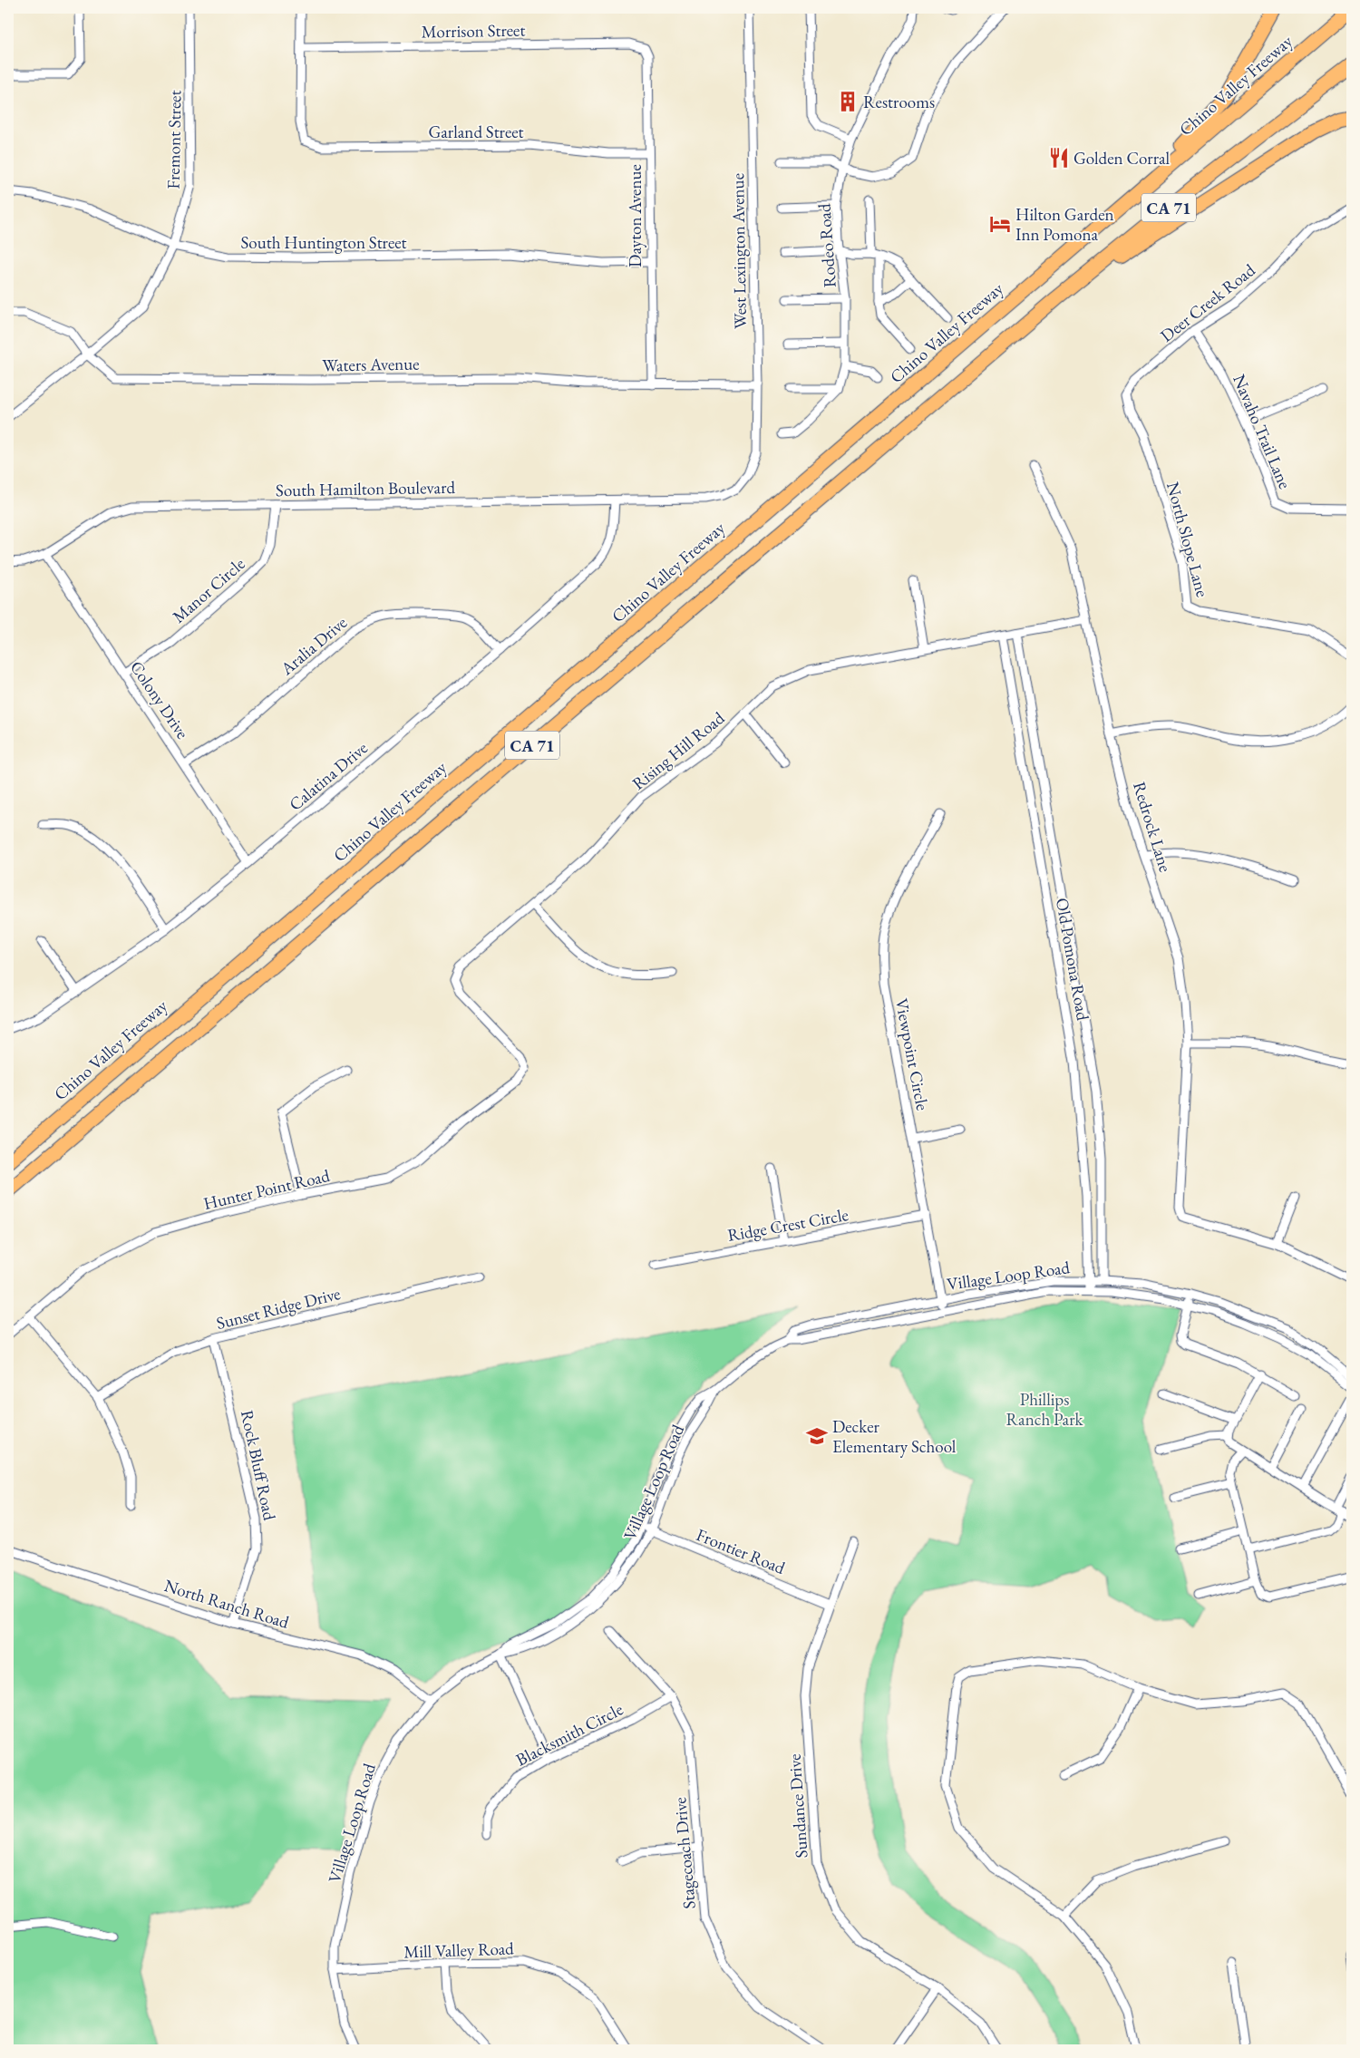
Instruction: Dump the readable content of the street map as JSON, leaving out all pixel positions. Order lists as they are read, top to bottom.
{
  "streets": {
    "highway": ["Chino Valley Freeway", "CA 71"],
    "street": [
      "Morrison Street",
      "Garland Street",
      "Fremont Street",
      "Dayton Avenue",
      "South Huntington Street",
      "Rodeo Road",
      "West Lexington Avenue",
      "Deer Creek Road",
      "Waters Avenue",
      "Navaho Trail Lane",
      "South Hamilton Boulevard",
      "North Slope Lane",
      "Manor Circle",
      "Aralia Drive",
      "Colony Drive",
      "Rising Hill Road",
      "Calatina Drive",
      "Redrock Lane",
      "Old Pomona Road",
      "Viewpoint Circle",
      "Hunter Point Road",
      "Ridge Crest Circle",
      "Village Loop Road",
      "Sunset Ridge Drive",
      "Rock Bluff Road",
      "Frontier Road",
      "North Ranch Road",
      "Blacksmith Circle",
      "Sundance Drive",
      "Stagecoach Drive",
      "Mill Valley Road"
    ]
  },
  "crossings": [
    ["Morrison Street", "Garland Street"],
    ["Morrison Street", "Dayton Avenue"],
    ["Garland Street", "Dayton Avenue"],
    ["Fremont Street", "South Huntington Street"],
    ["Fremont Street", "Waters Avenue"],
    ["Dayton Avenue", "South Huntington Street"],
    ["Dayton Avenue", "Waters Avenue"],
    ["West Lexington Avenue", "Waters Avenue"],
    ["West Lexington Avenue", "South Hamilton Boulevard"],
    ["Deer Creek Road", "Navaho Trail Lane"],
    ["Deer Creek Road", "North Slope Lane"],
    ["South Hamilton Boulevard", "Manor Circle"],
    ["South Hamilton Boulevard", "Colony Drive"],
    ["South Hamilton Boulevard", "Calatina Drive"],
    ["Manor Circle", "Colony Drive"],
    ["Aralia Drive", "Colony Drive"],
    ["Aralia Drive", "Calatina Drive"],
    ["Colony Drive", "Calatina Drive"],
    ["Rising Hill Road", "Redrock Lane"],
    ["Rising Hill Road", "Old Pomona Road"],
    ["Rising Hill Road", "Hunter Point Road"],
    ["Old Pomona Road", "Village Loop Road"],
    ["Viewpoint Circle", "Ridge Crest Circle"],
    ["Viewpoint Circle", "Village Loop Road"],
    ["Village Loop Road", "Frontier Road"],
    ["Village Loop Road", "North Ranch Road"],
    ["Village Loop Road", "Mill Valley Road"],
    ["Sunset Ridge Drive", "Rock Bluff Road"],
    ["Rock Bluff Road", "North Ranch Road"],
    ["Frontier Road", "Sundance Drive"],
    ["Blacksmith Circle", "Stagecoach Drive"]
  ],
  "parks": ["Phillips Ranch Park"],
  "places": {
    "building": ["Restrooms"],
    "restaurant": ["Golden Corral"],
    "hotel": ["Hilton Garden Inn Pomona"],
    "school or university": ["Decker Elementary School"]
  }
}
